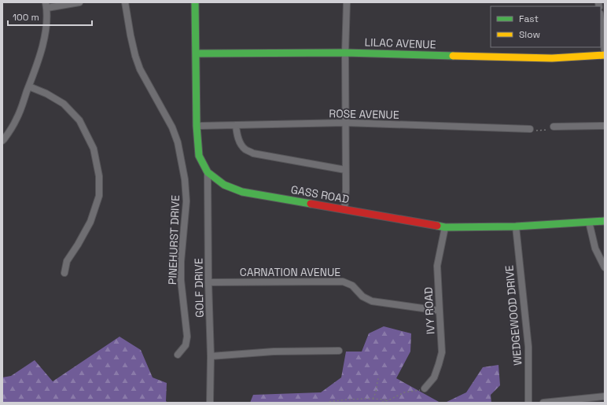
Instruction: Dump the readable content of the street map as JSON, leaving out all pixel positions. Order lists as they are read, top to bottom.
{
  "streets": {
    "street": [
      "LILAC AVENUE",
      "ROSE AVENUE",
      "GASS ROAD",
      "PINEHURST DRIVE",
      "CARNATION AVENUE",
      "GOLF DRIVE",
      "IVY ROAD",
      "WEDGEWOOD DRIVE"
    ]
  },
  "crossings": [
    ["LILAC AVENUE", "GASS ROAD"],
    ["ROSE AVENUE", "GASS ROAD"],
    ["GASS ROAD", "GOLF DRIVE"],
    ["GASS ROAD", "IVY ROAD"],
    ["GASS ROAD", "WEDGEWOOD DRIVE"],
    ["CARNATION AVENUE", "GOLF DRIVE"],
    ["CARNATION AVENUE", "IVY ROAD"]
  ],
  "legend": ["Fast", "Slow"],
  "scale_bar": "100 m"
}
